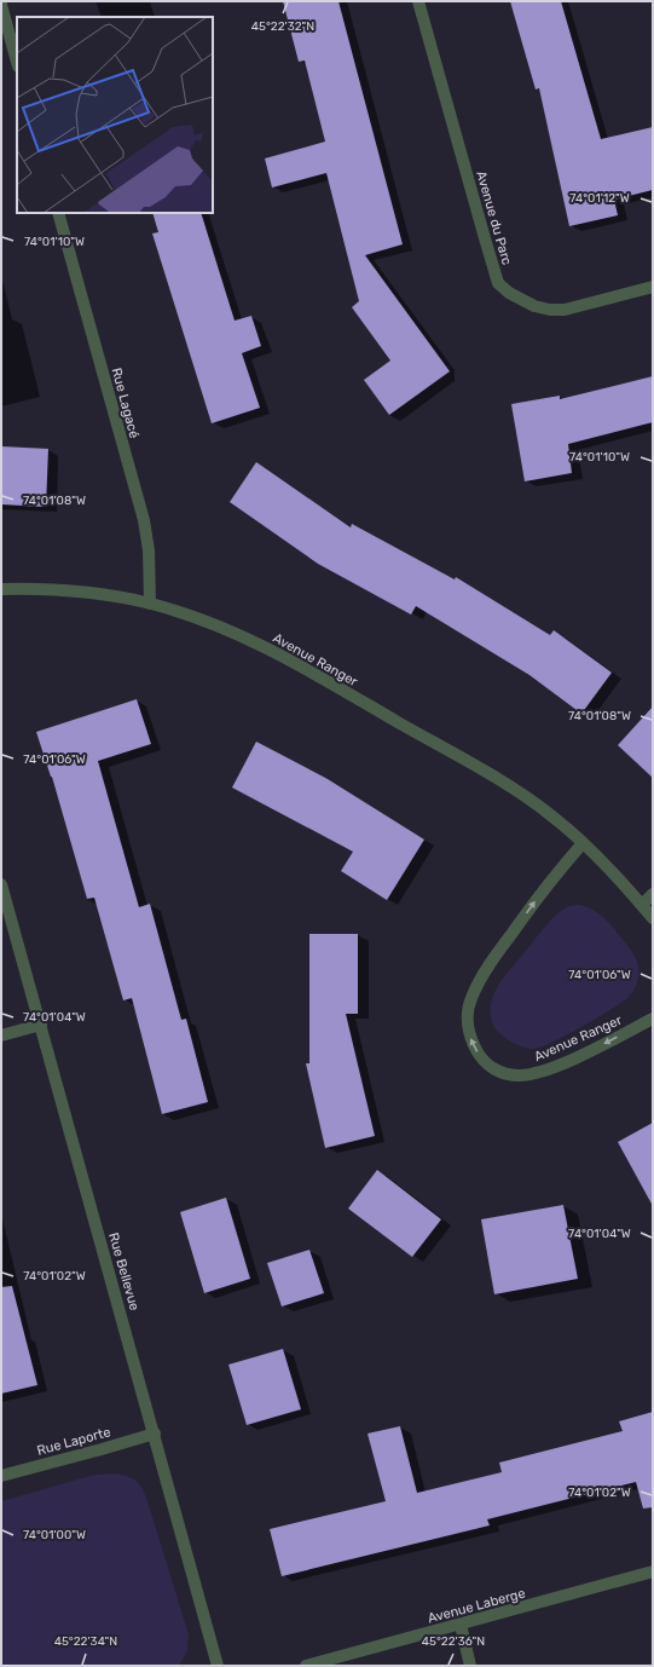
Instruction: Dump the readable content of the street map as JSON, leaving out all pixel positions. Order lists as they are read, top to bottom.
{
  "streets": {
    "street": [
      "Avenue du Parc",
      "Rue Lagacé",
      "Avenue Ranger",
      "Rue Bellevue",
      "Rue Laporte",
      "Avenue Laberge"
    ]
  },
  "crossings": [
    ["Rue Lagacé", "Avenue Ranger"],
    ["Rue Bellevue", "Rue Laporte"]
  ],
  "coordinates": [
    "45°22'32\"N",
    "74°01'12\"W",
    "74°01'10\"W",
    "74°01'08\"W",
    "74°01'06\"W",
    "74°01'04\"W",
    "74°01'02\"W",
    "74°01'00\"W",
    "45°22'34\"N",
    "45°22'36\"N"
  ]
}
